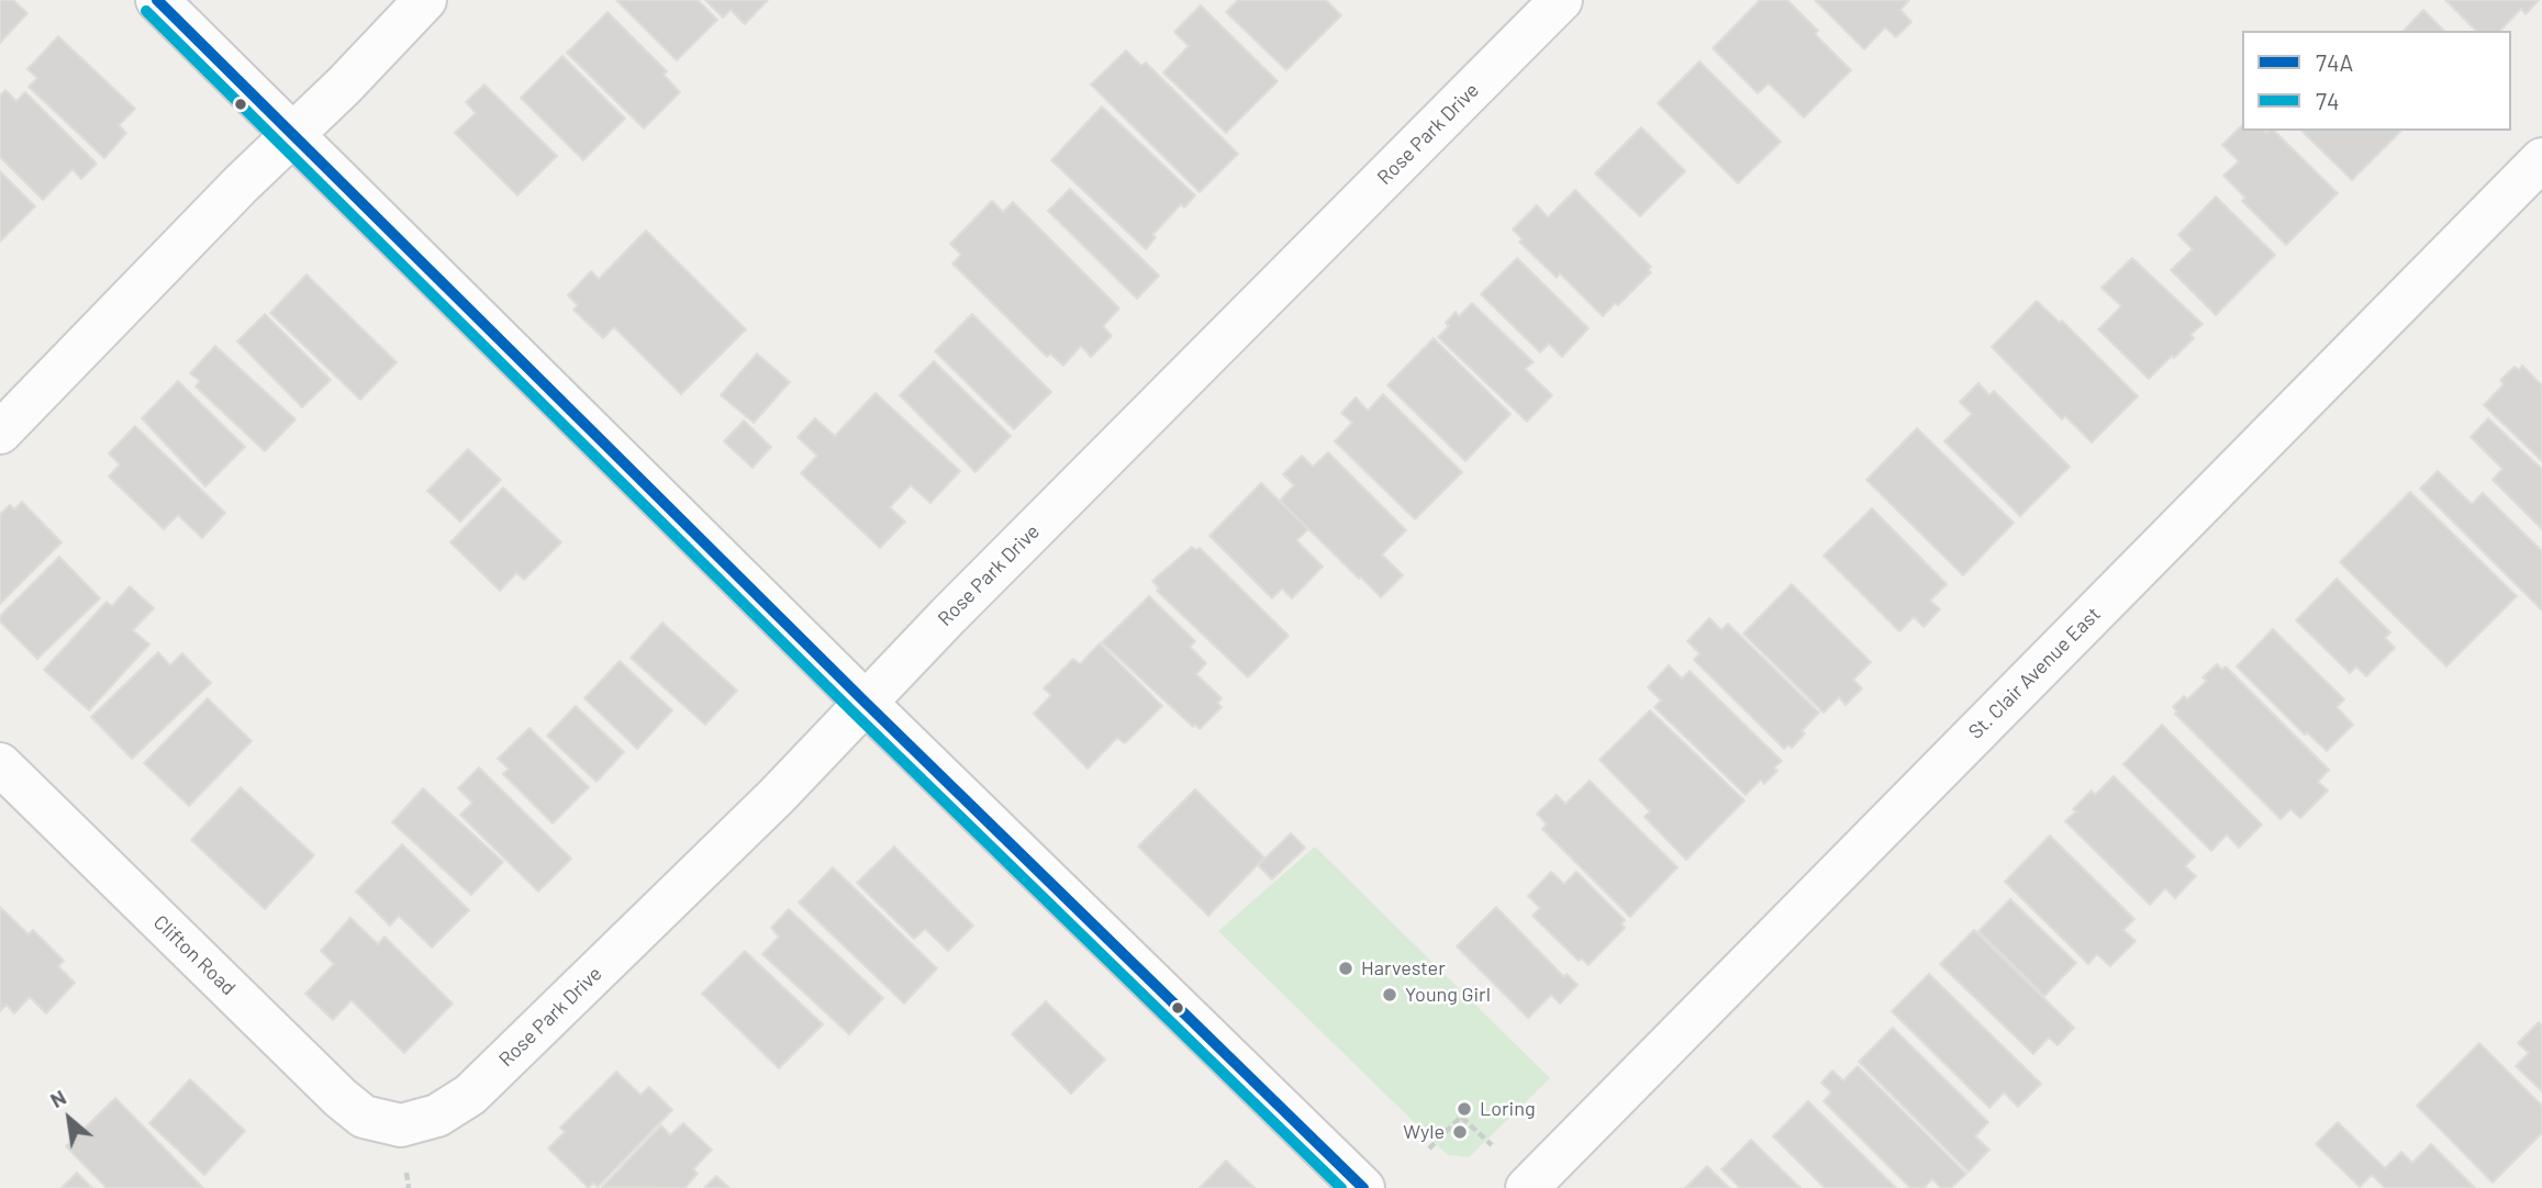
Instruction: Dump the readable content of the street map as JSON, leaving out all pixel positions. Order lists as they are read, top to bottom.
{
  "streets": {
    "street": ["Rose Park Drive", "St. Clair Avenue East", "Clifton Road"]
  },
  "crossings": [
    ["Rose Park Drive", "Clifton Road"]
  ],
  "places": [
    "Harvester",
    "Young Girl",
    "Loring",
    "Wyle"
  ],
  "lines": ["transit line 74A", "transit line 74"],
  "legend": ["74A", "74"],
  "north": "top left"
}
